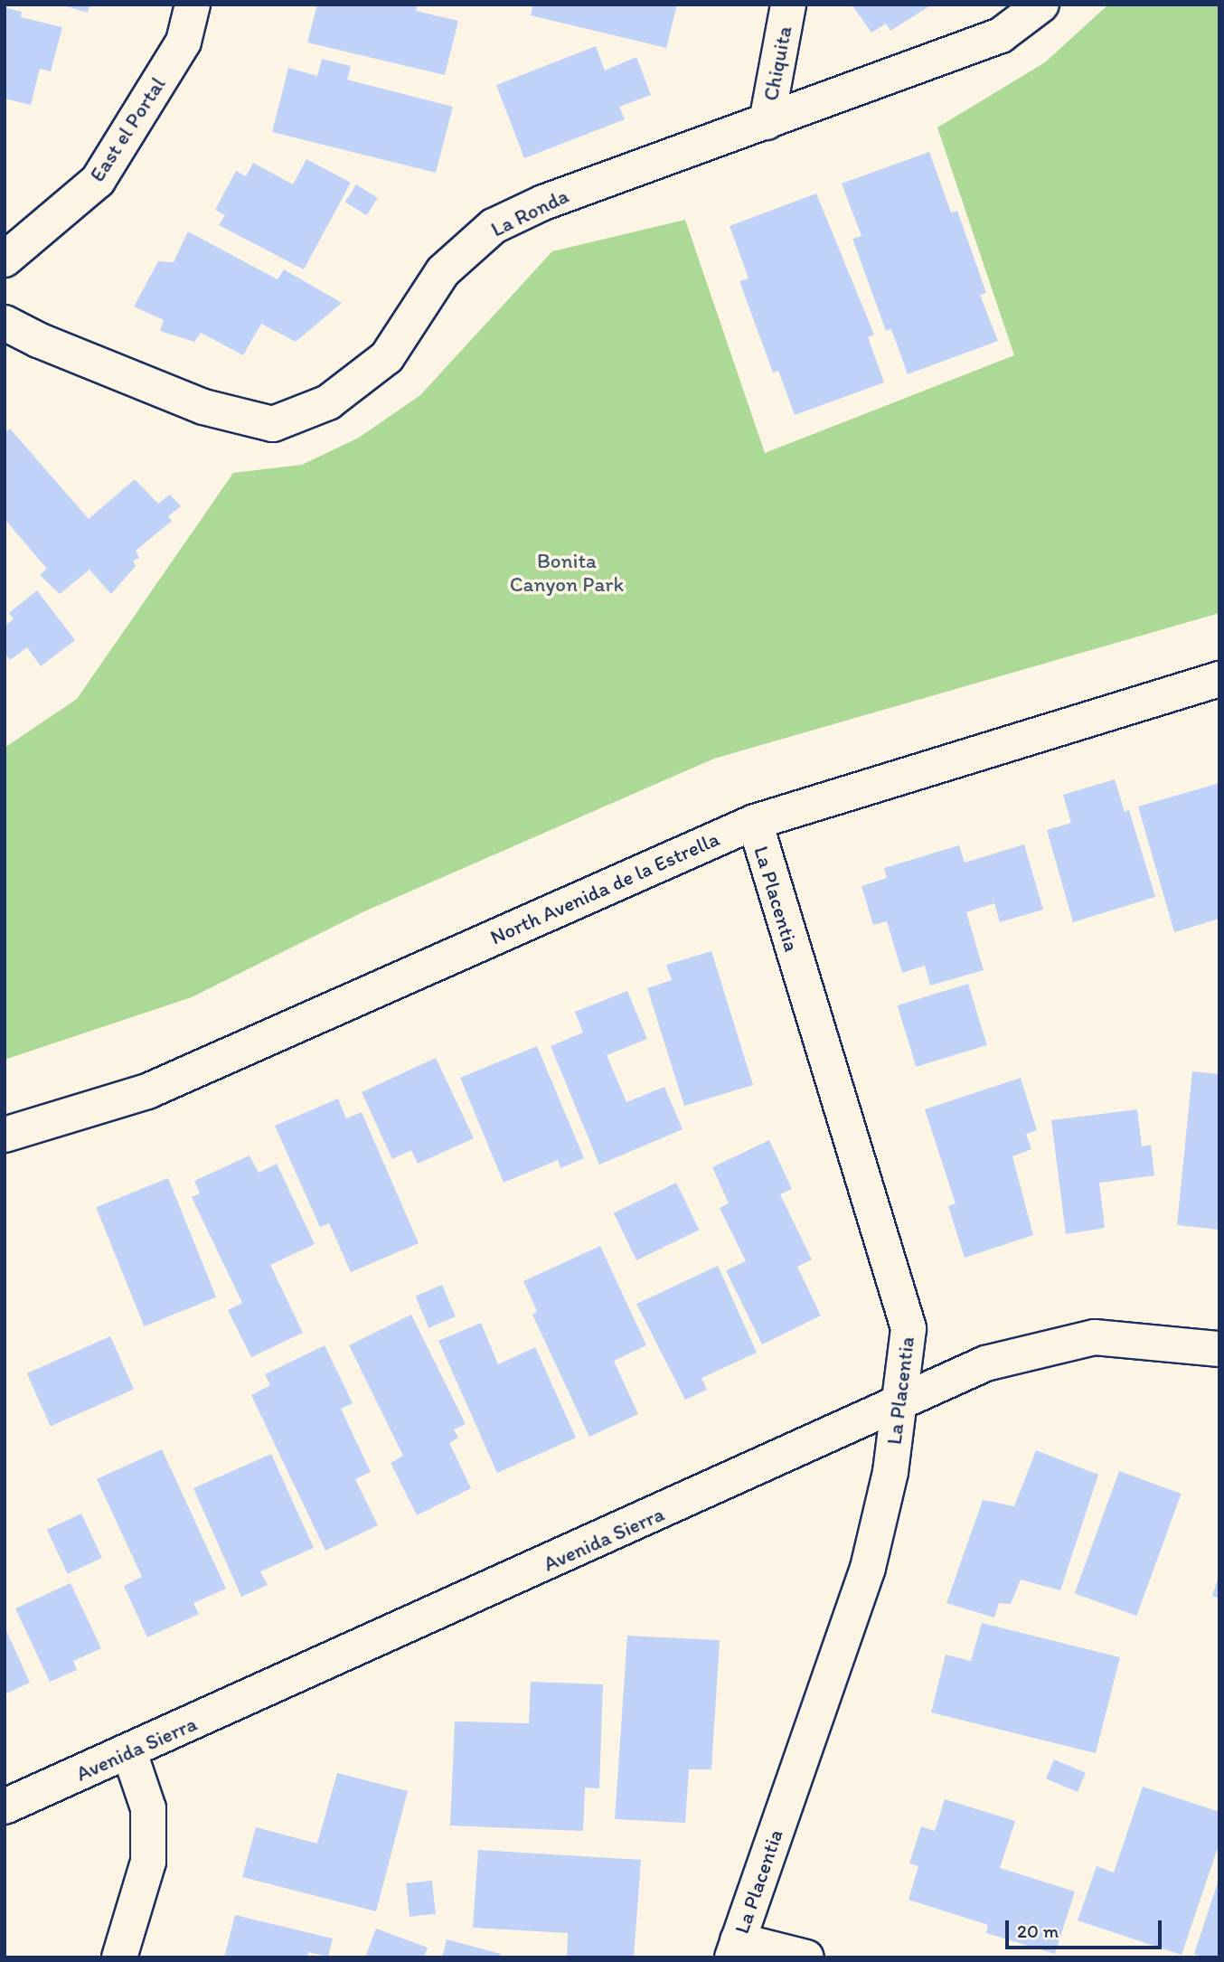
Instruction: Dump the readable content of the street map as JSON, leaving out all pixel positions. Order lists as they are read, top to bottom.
{
  "streets": {
    "street": [
      "Chiquita",
      "East el Portal",
      "La Ronda",
      "North Avenida de la Estrella",
      "La Placentia",
      "Avenida Sierra"
    ]
  },
  "crossings": [
    ["Chiquita", "La Ronda"],
    ["North Avenida de la Estrella", "La Placentia"],
    ["La Placentia", "Avenida Sierra"]
  ],
  "parks": ["Bonita Canyon Park"],
  "scale_bar": "20 m"
}
